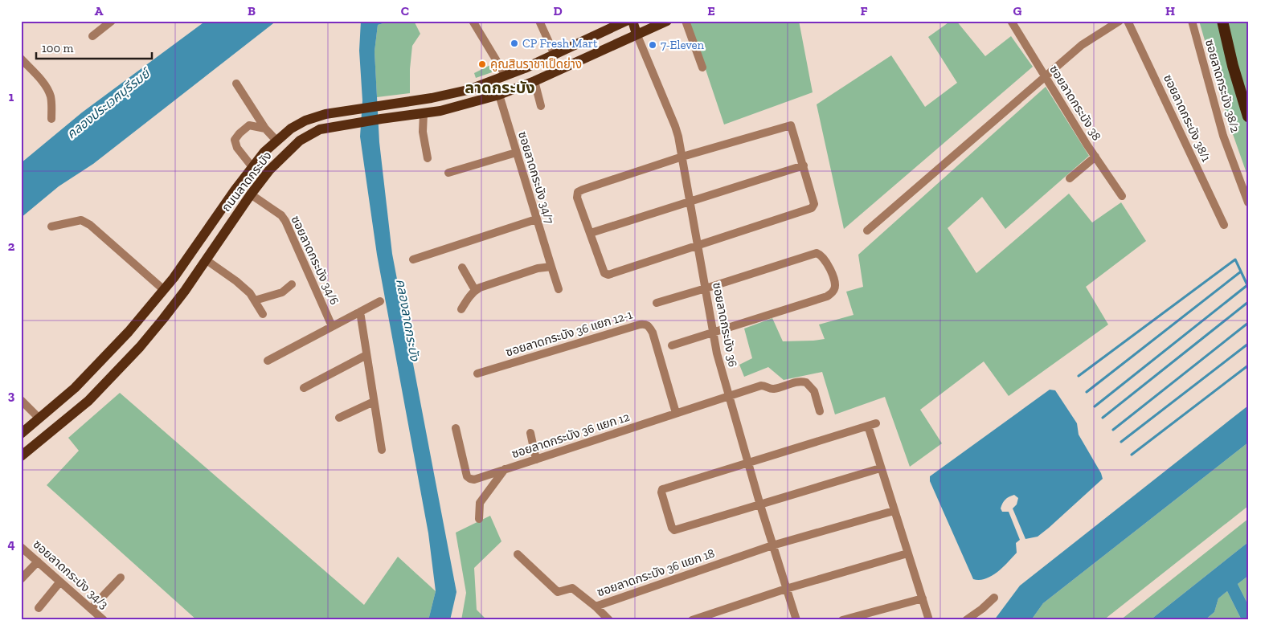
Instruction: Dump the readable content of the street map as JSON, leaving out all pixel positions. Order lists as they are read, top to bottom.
{
  "streets": {
    "main road": ["ถนนลาดกระบัง"],
    "street": [
      "ซอยลาดกระบัง 38/2",
      "ซอยลาดกระบัง 38",
      "ซอยลาดกระบัง 38/1",
      "ซอยลาดกระบัง 34/7",
      "ซอยลาดกระบัง 34/6",
      "ซอยลาดกระบัง 36",
      "ซอยลาดกระบัง 36 แยก 12-1",
      "ซอยลาดกระบัง 36 แยก 12",
      "ซอยลาดกระบัง 36 แยก 18",
      "ซอยลาดกระบัง 34/3"
    ]
  },
  "crossings": [
    ["ซอยลาดกระบัง 34/7", "ถนนลาดกระบัง"],
    ["ถนนลาดกระบัง", "ซอยลาดกระบัง 34/6"],
    ["ถนนลาดกระบัง", "ซอยลาดกระบัง 36"],
    ["ซอยลาดกระบัง 36", "ซอยลาดกระบัง 36 แยก 12"],
    ["ซอยลาดกระบัง 36", "ซอยลาดกระบัง 36 แยก 18"],
    ["ซอยลาดกระบัง 36 แยก 12-1", "ซอยลาดกระบัง 36 แยก 12"]
  ],
  "districts": ["ลาดกระบัง"],
  "water": ["คลองประเวศบุรีรมย์", "คลองลาดกระบัง"],
  "places": ["CP Fresh Mart", "7-Eleven", "คูณสินราชาเป็ดย่าง"],
  "scale_bar": "100 m",
  "grid": {
    "columns": [
      "A",
      "B",
      "C",
      "D",
      "E",
      "F",
      "G",
      "H"
    ],
    "rows": [
      "1",
      "2",
      "3",
      "4"
    ]
  }
}
